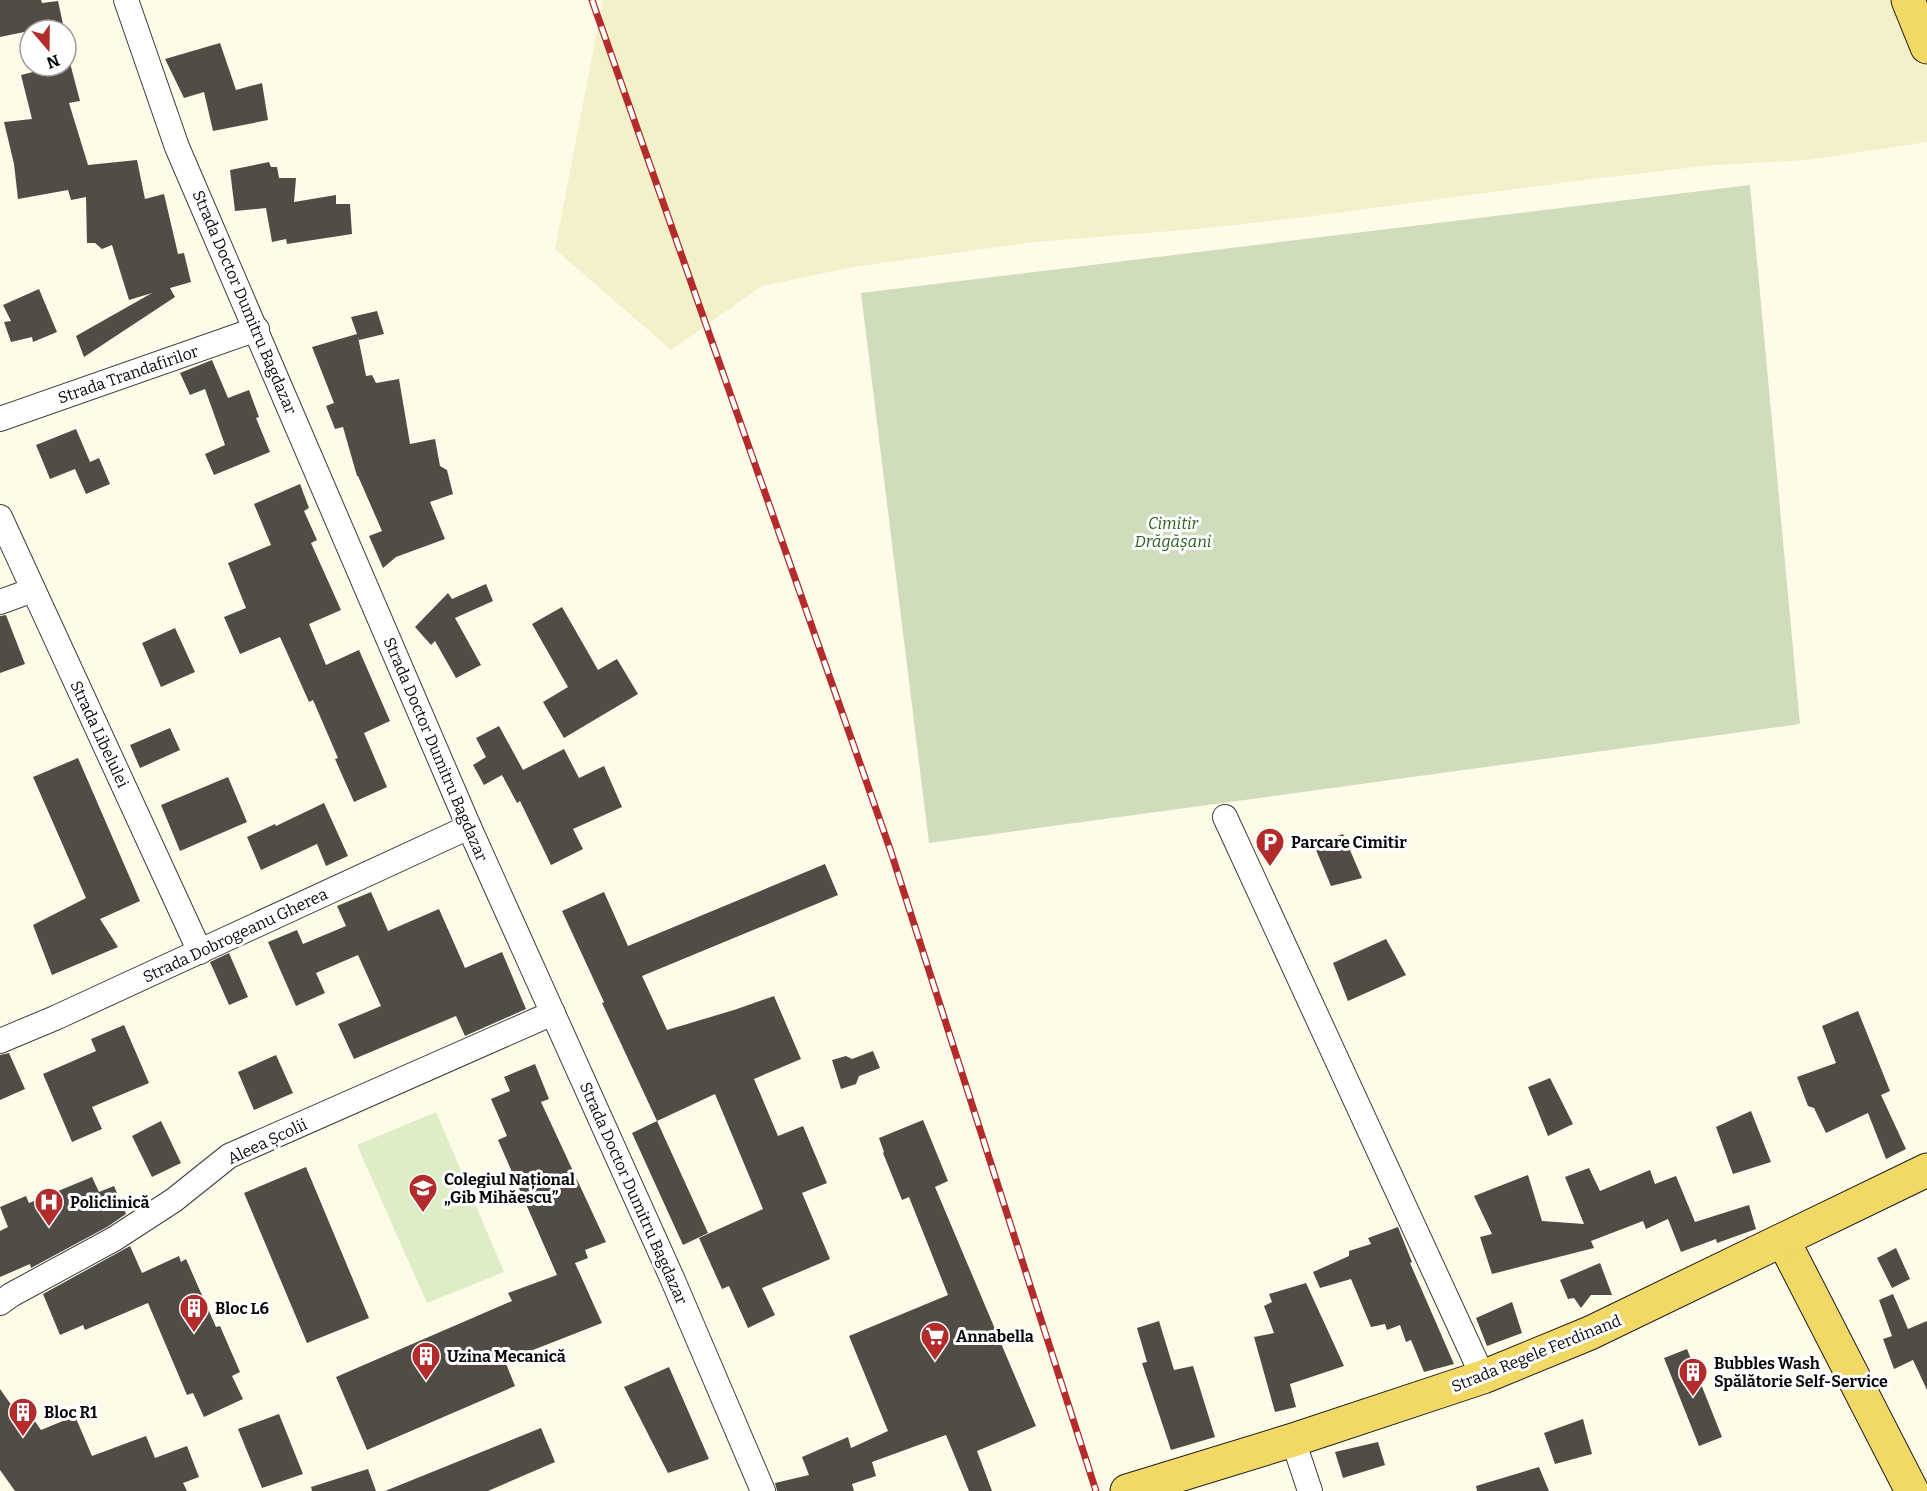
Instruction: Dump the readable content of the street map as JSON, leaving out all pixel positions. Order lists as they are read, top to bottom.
{
  "streets": {
    "main road": ["Strada Regele Ferdinand"],
    "street": [
      "Strada Doctor Dumitru Bagdazar",
      "Strada Trandafirilor",
      "Strada Libelulei",
      "Strada Dobrogeanu Gherea",
      "Aleea Școlii"
    ]
  },
  "crossings": [
    ["Strada Doctor Dumitru Bagdazar", "Strada Trandafirilor"],
    ["Strada Doctor Dumitru Bagdazar", "Strada Dobrogeanu Gherea"],
    ["Strada Doctor Dumitru Bagdazar", "Aleea Școlii"],
    ["Strada Libelulei", "Strada Dobrogeanu Gherea"]
  ],
  "parks": ["Cimitir Drăgășani"],
  "places": {
    "parking": ["Parcare Cimitir"],
    "school or university": ["Colegiul Național „Gib Mihăescu”"],
    "hospital": ["Policlinică"],
    "building": [
      "Bloc L6",
      "Uzina Mecanică",
      "Bubbles Wash Spălătorie Self-Service",
      "Bloc R1"
    ],
    "supermarket": ["Annabella"]
  },
  "north": "bottom"
}
